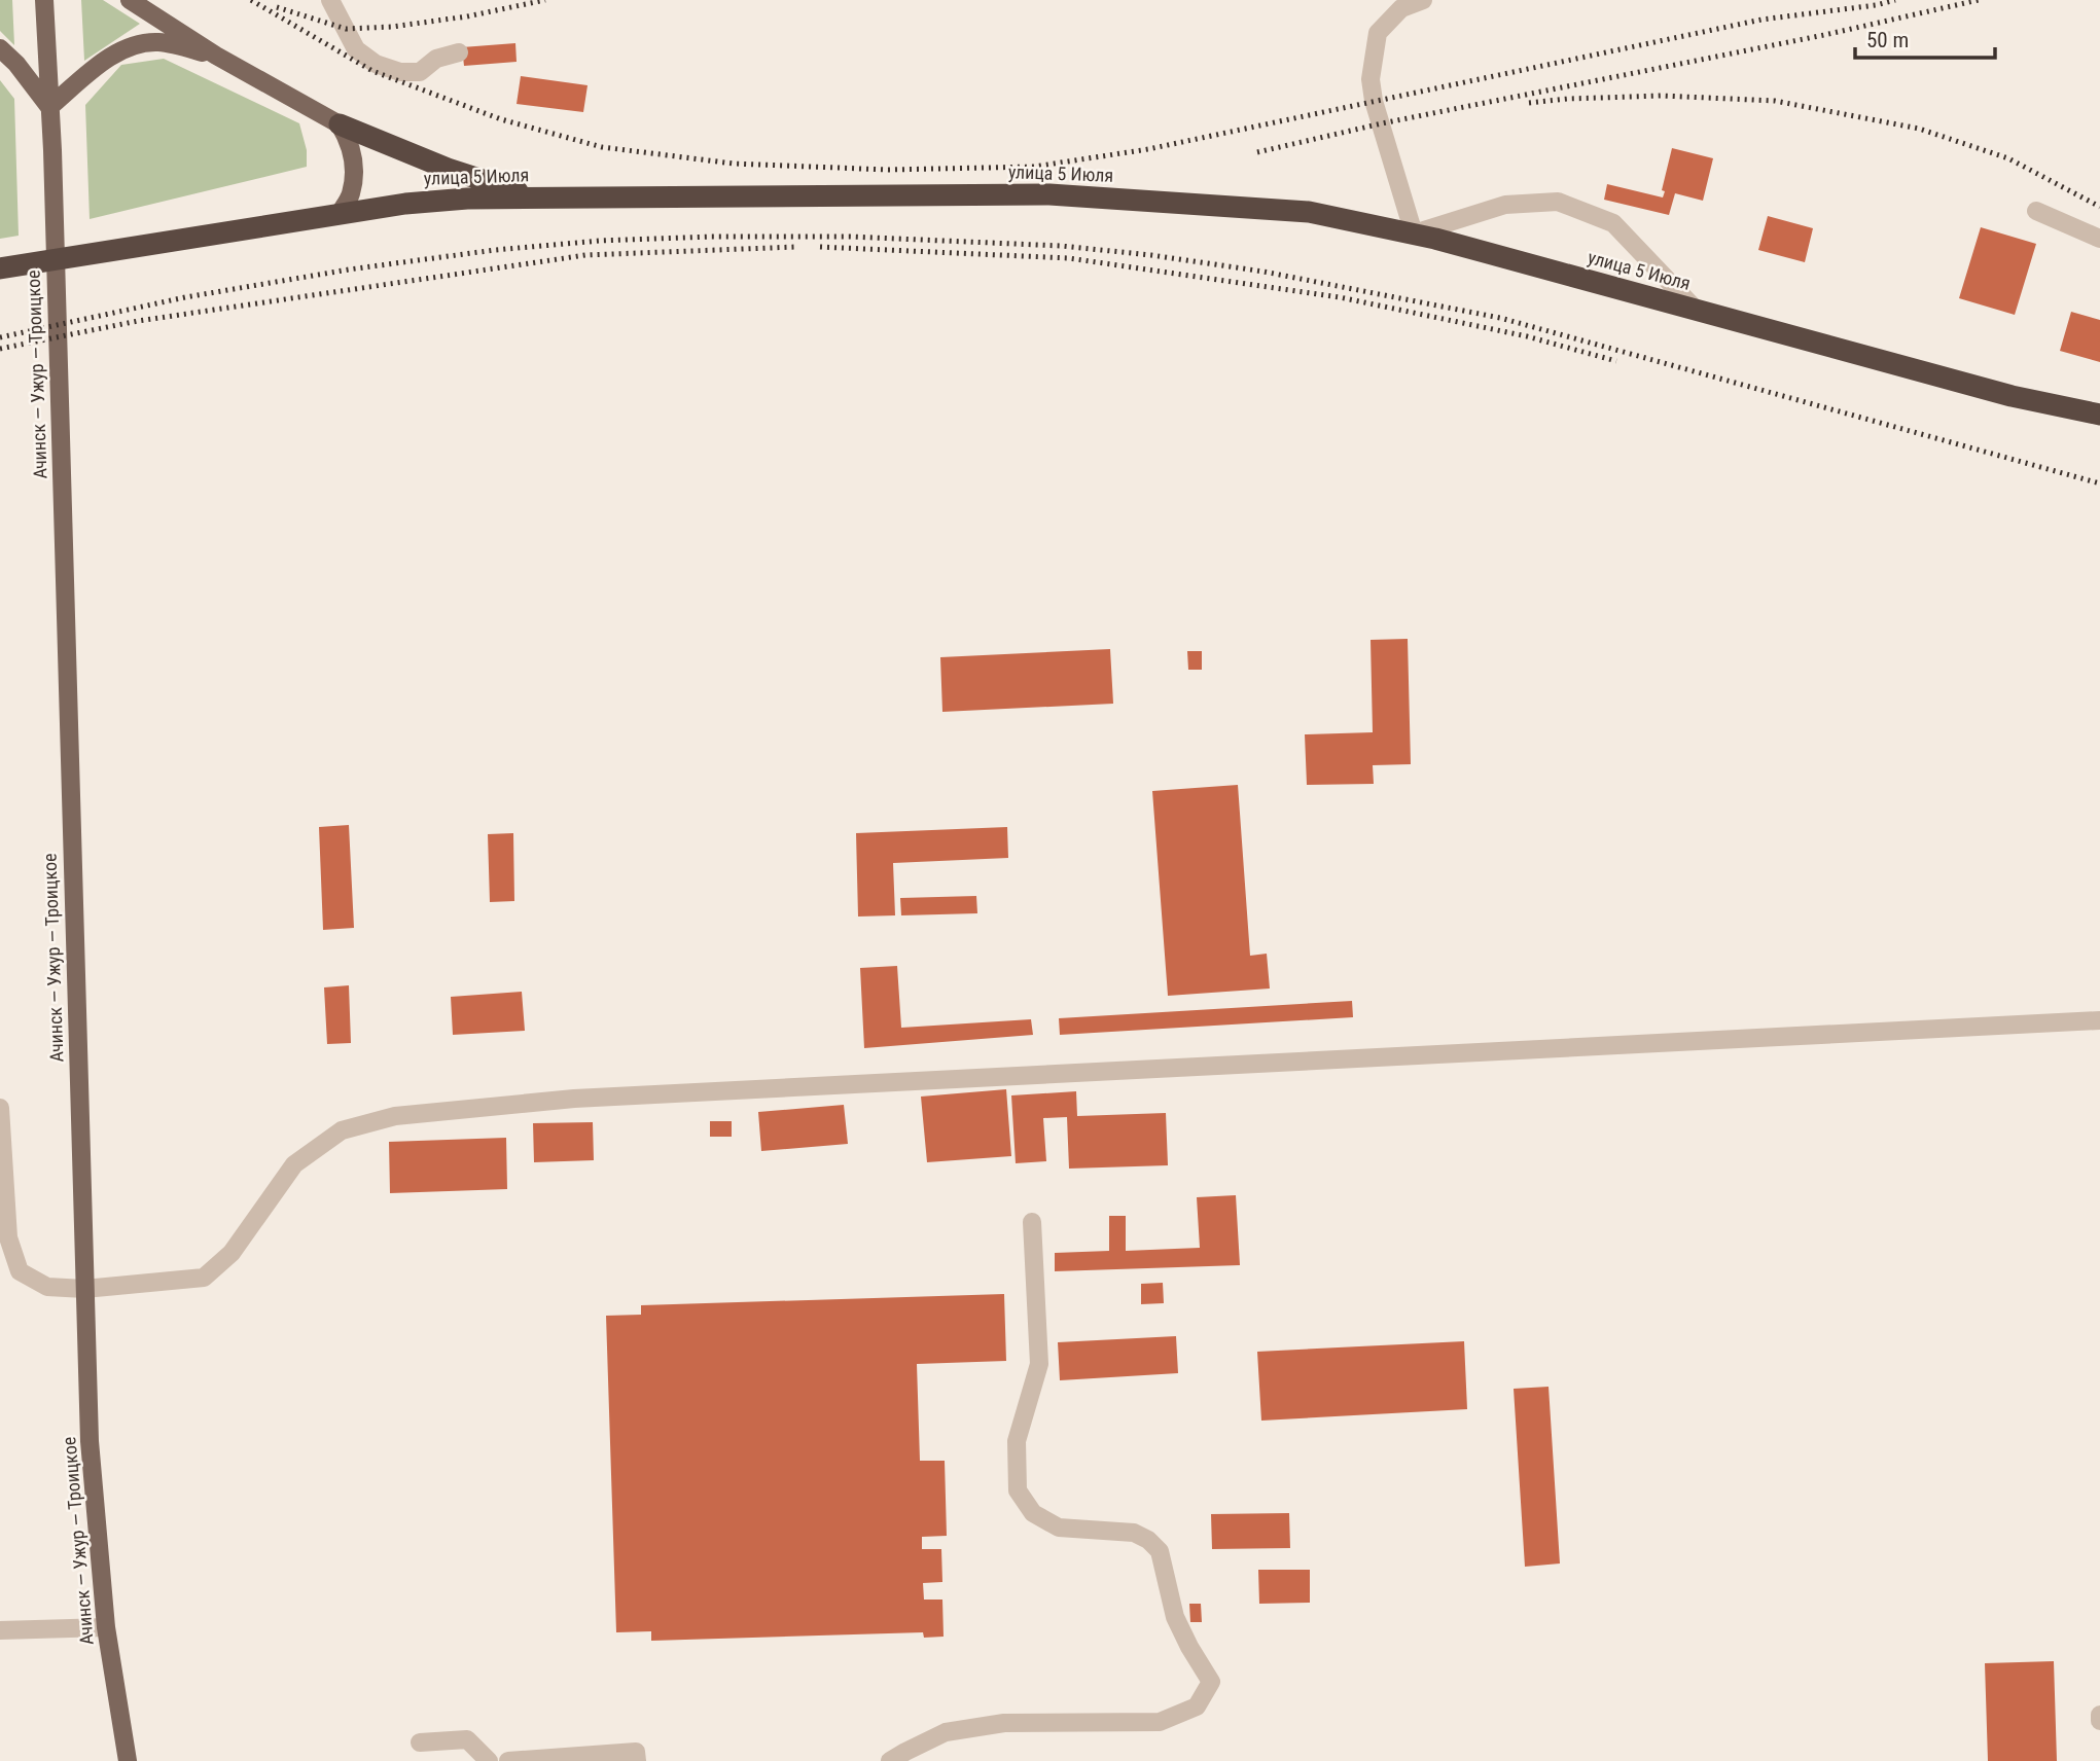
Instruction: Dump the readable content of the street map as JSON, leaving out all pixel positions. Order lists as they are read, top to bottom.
{
  "streets": {
    "highway": ["улица 5 Июля"],
    "main road": ["Ачинск — Ужур — Троицкое"]
  },
  "scale_bar": "50 m"
}
